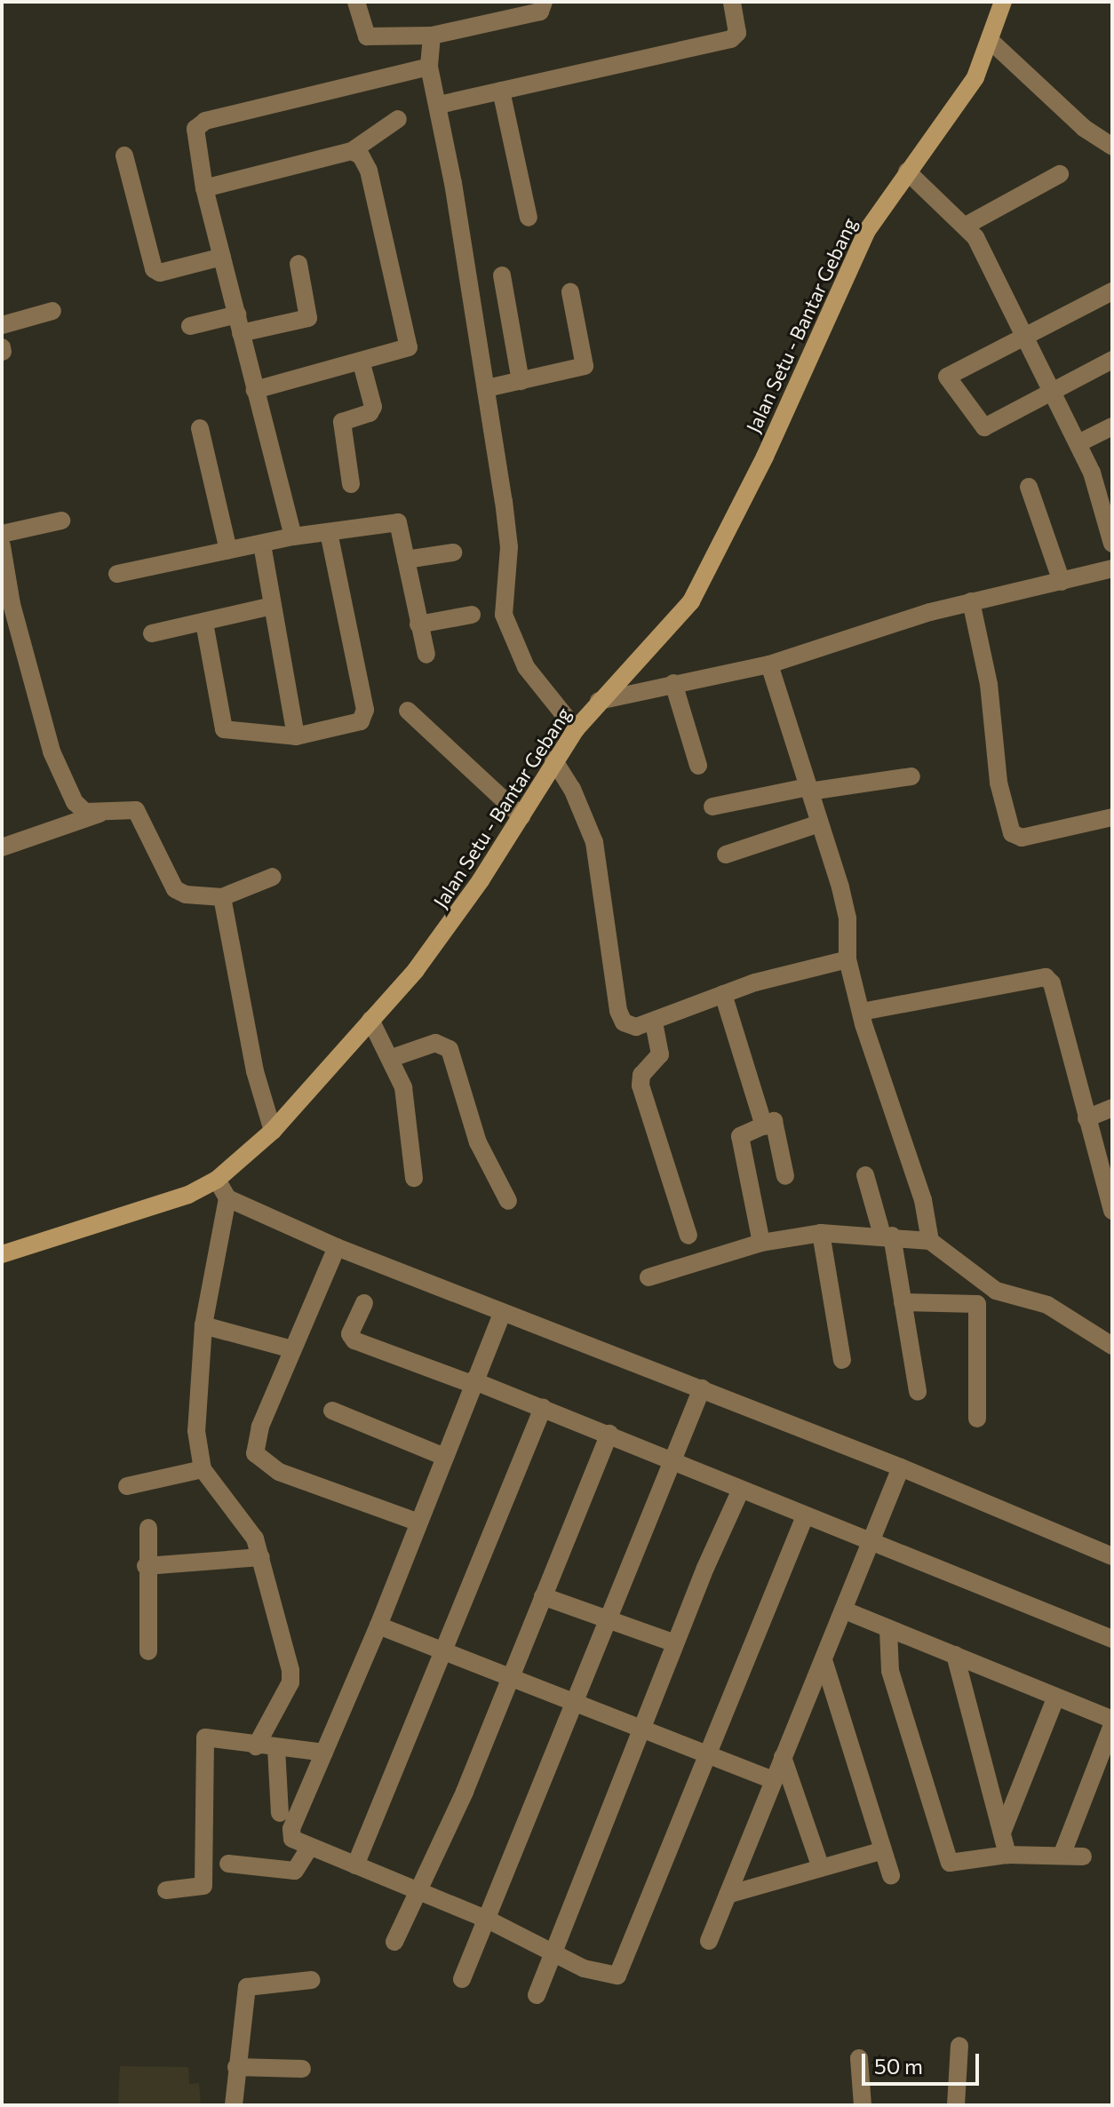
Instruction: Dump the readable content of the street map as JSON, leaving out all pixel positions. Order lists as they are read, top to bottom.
{
  "streets": {
    "main road": ["Jalan Setu - Bantar Gebang"]
  },
  "scale_bar": "50 m"
}
